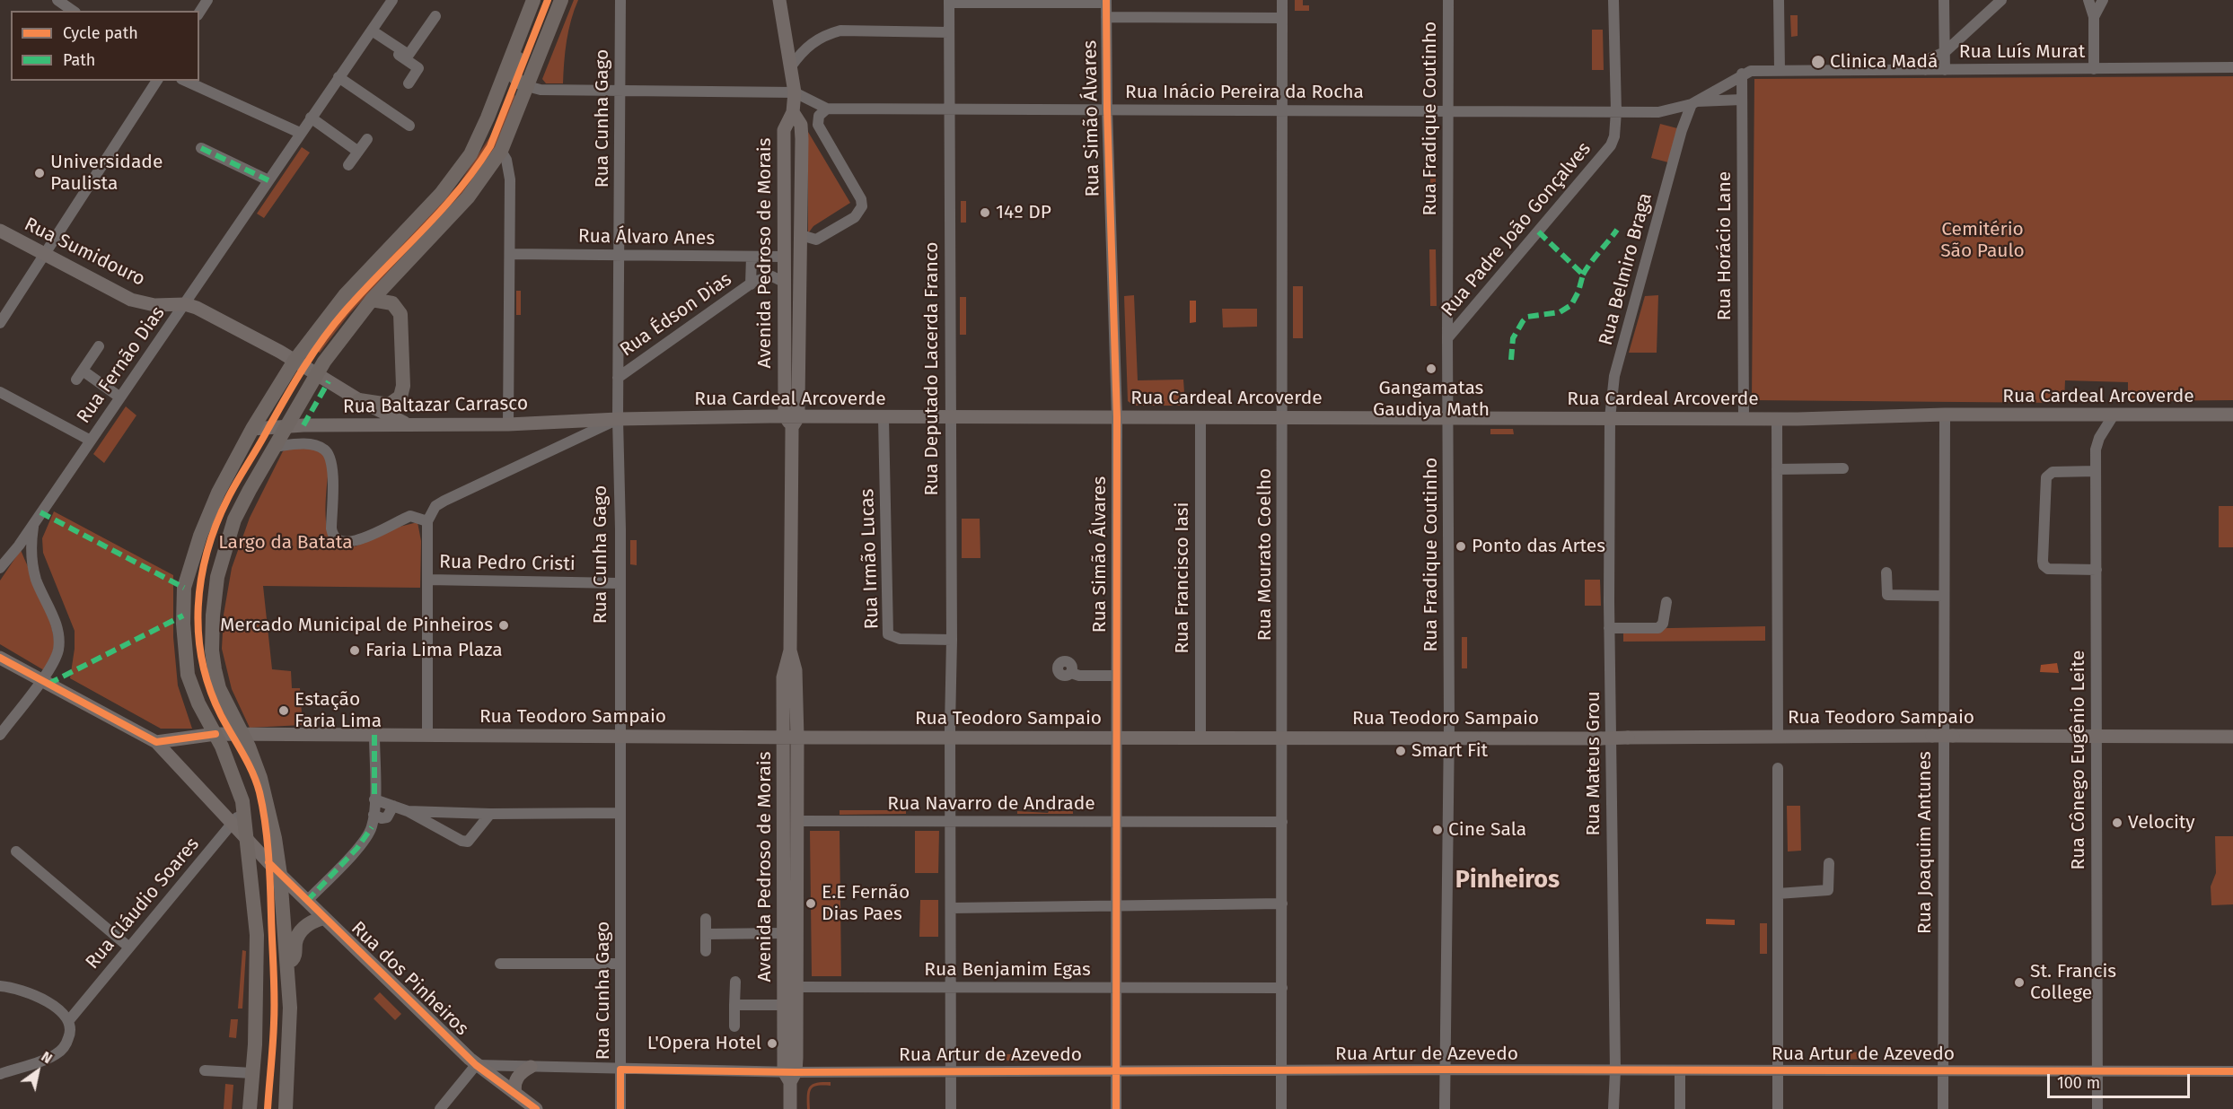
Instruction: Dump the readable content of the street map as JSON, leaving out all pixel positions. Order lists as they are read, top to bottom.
{
  "streets": {
    "main road": [
      "Rua Sumidouro",
      "Avenida Pedroso de Morais",
      "Rua Cardeal Arcoverde",
      "Rua Baltazar Carrasco",
      "Rua Teodoro Sampaio",
      "Rua dos Pinheiros"
    ],
    "street": [
      "Rua Luís Murat",
      "Rua Inácio Pereira da Rocha",
      "Rua Cunha Gago",
      "Rua Simão Álvares",
      "Rua Fradique Coutinho",
      "Rua Padre João Gonçalves",
      "Rua Álvaro Anes",
      "Rua Horácio Lane",
      "Rua Belmiro Braga",
      "Rua Édson Dias",
      "Rua Fernão Dias",
      "Rua Deputado Lacerda Franco",
      "Rua Mourato Coelho",
      "Rua Irmão Lucas",
      "Rua Pedro Cristi",
      "Rua Francisco Iasi",
      "Rua Cônego Eugênio Leite",
      "Rua Mateus Grou",
      "Rua Navarro de Andrade",
      "Rua Joaquim Antunes",
      "Rua Cláudio Soares",
      "Rua Benjamim Egas",
      "Rua Artur de Azevedo"
    ]
  },
  "crossings": [
    ["Rua Luís Murat", "Rua Inácio Pereira da Rocha"],
    ["Rua Inácio Pereira da Rocha", "Rua Simão Álvares"],
    ["Rua Inácio Pereira da Rocha", "Rua Fradique Coutinho"],
    ["Rua Inácio Pereira da Rocha", "Rua Padre João Gonçalves"],
    ["Rua Inácio Pereira da Rocha", "Rua Horácio Lane"],
    ["Rua Inácio Pereira da Rocha", "Avenida Pedroso de Morais"],
    ["Rua Inácio Pereira da Rocha", "Rua Belmiro Braga"],
    ["Rua Inácio Pereira da Rocha", "Rua Deputado Lacerda Franco"],
    ["Rua Inácio Pereira da Rocha", "Rua Mourato Coelho"],
    ["Rua Cunha Gago", "Rua Álvaro Anes"],
    ["Rua Cunha Gago", "Rua Édson Dias"],
    ["Rua Cunha Gago", "Rua Cardeal Arcoverde"],
    ["Rua Cunha Gago", "Rua Baltazar Carrasco"],
    ["Rua Cunha Gago", "Rua Pedro Cristi"],
    ["Rua Cunha Gago", "Rua Teodoro Sampaio"],
    ["Rua Cunha Gago", "Rua Artur de Azevedo"],
    ["Rua Simão Álvares", "Rua Cardeal Arcoverde"],
    ["Rua Simão Álvares", "Rua Teodoro Sampaio"],
    ["Rua Simão Álvares", "Rua Navarro de Andrade"],
    ["Rua Simão Álvares", "Rua Benjamim Egas"],
    ["Rua Simão Álvares", "Rua Artur de Azevedo"],
    ["Rua Fradique Coutinho", "Rua Padre João Gonçalves"],
    ["Rua Fradique Coutinho", "Rua Cardeal Arcoverde"],
    ["Rua Fradique Coutinho", "Rua Teodoro Sampaio"],
    ["Rua Fradique Coutinho", "Rua Artur de Azevedo"],
    ["Rua Álvaro Anes", "Avenida Pedroso de Morais"],
    ["Rua Horácio Lane", "Rua Cardeal Arcoverde"],
    ["Rua Sumidouro", "Rua Fernão Dias"],
    ["Avenida Pedroso de Morais", "Rua Édson Dias"],
    ["Avenida Pedroso de Morais", "Rua Cardeal Arcoverde"],
    ["Avenida Pedroso de Morais", "Rua Teodoro Sampaio"],
    ["Avenida Pedroso de Morais", "Rua Navarro de Andrade"],
    ["Avenida Pedroso de Morais", "Rua Benjamim Egas"],
    ["Avenida Pedroso de Morais", "Rua Artur de Azevedo"],
    ["Rua Belmiro Braga", "Rua Cardeal Arcoverde"],
    ["Rua Belmiro Braga", "Rua Mateus Grou"],
    ["Rua Deputado Lacerda Franco", "Rua Cardeal Arcoverde"],
    ["Rua Deputado Lacerda Franco", "Rua Irmão Lucas"],
    ["Rua Deputado Lacerda Franco", "Rua Teodoro Sampaio"],
    ["Rua Deputado Lacerda Franco", "Rua Navarro de Andrade"],
    ["Rua Deputado Lacerda Franco", "Rua Benjamim Egas"],
    ["Rua Deputado Lacerda Franco", "Rua Artur de Azevedo"],
    ["Rua Cardeal Arcoverde", "Rua Baltazar Carrasco"],
    ["Rua Cardeal Arcoverde", "Rua Mourato Coelho"],
    ["Rua Cardeal Arcoverde", "Rua Irmão Lucas"],
    ["Rua Cardeal Arcoverde", "Rua Francisco Iasi"],
    ["Rua Cardeal Arcoverde", "Rua Cônego Eugênio Leite"],
    ["Rua Cardeal Arcoverde", "Rua Mateus Grou"],
    ["Rua Cardeal Arcoverde", "Rua Joaquim Antunes"],
    ["Rua Mourato Coelho", "Rua Teodoro Sampaio"],
    ["Rua Mourato Coelho", "Rua Navarro de Andrade"],
    ["Rua Mourato Coelho", "Rua Benjamim Egas"],
    ["Rua Mourato Coelho", "Rua Artur de Azevedo"],
    ["Rua Francisco Iasi", "Rua Teodoro Sampaio"],
    ["Rua Teodoro Sampaio", "Rua Cônego Eugênio Leite"],
    ["Rua Teodoro Sampaio", "Rua dos Pinheiros"],
    ["Rua Cônego Eugênio Leite", "Rua Artur de Azevedo"],
    ["Rua Mateus Grou", "Rua Artur de Azevedo"],
    ["Rua Joaquim Antunes", "Rua Artur de Azevedo"],
    ["Rua Cláudio Soares", "Rua dos Pinheiros"],
    ["Rua dos Pinheiros", "Rua Artur de Azevedo"]
  ],
  "districts": ["Pinheiros"],
  "parks": ["Cemitério São Paulo", "Largo da Batata"],
  "places": [
    "Clinica Madá",
    "Universidade Paulista",
    "14º DP",
    "Gangamatas Gaudiya Math",
    "Ponto das Artes",
    "Mercado Municipal de Pinheiros",
    "Faria Lima Plaza",
    "Estação Faria Lima",
    "Smart Fit",
    "Velocity",
    "Cine Sala",
    "E.E Fernão Dias Paes",
    "St. Francis College",
    "L'Opera Hotel"
  ],
  "legend": ["Cycle path", "Path"],
  "scale_bar": "100 m",
  "north": "top right"
}
